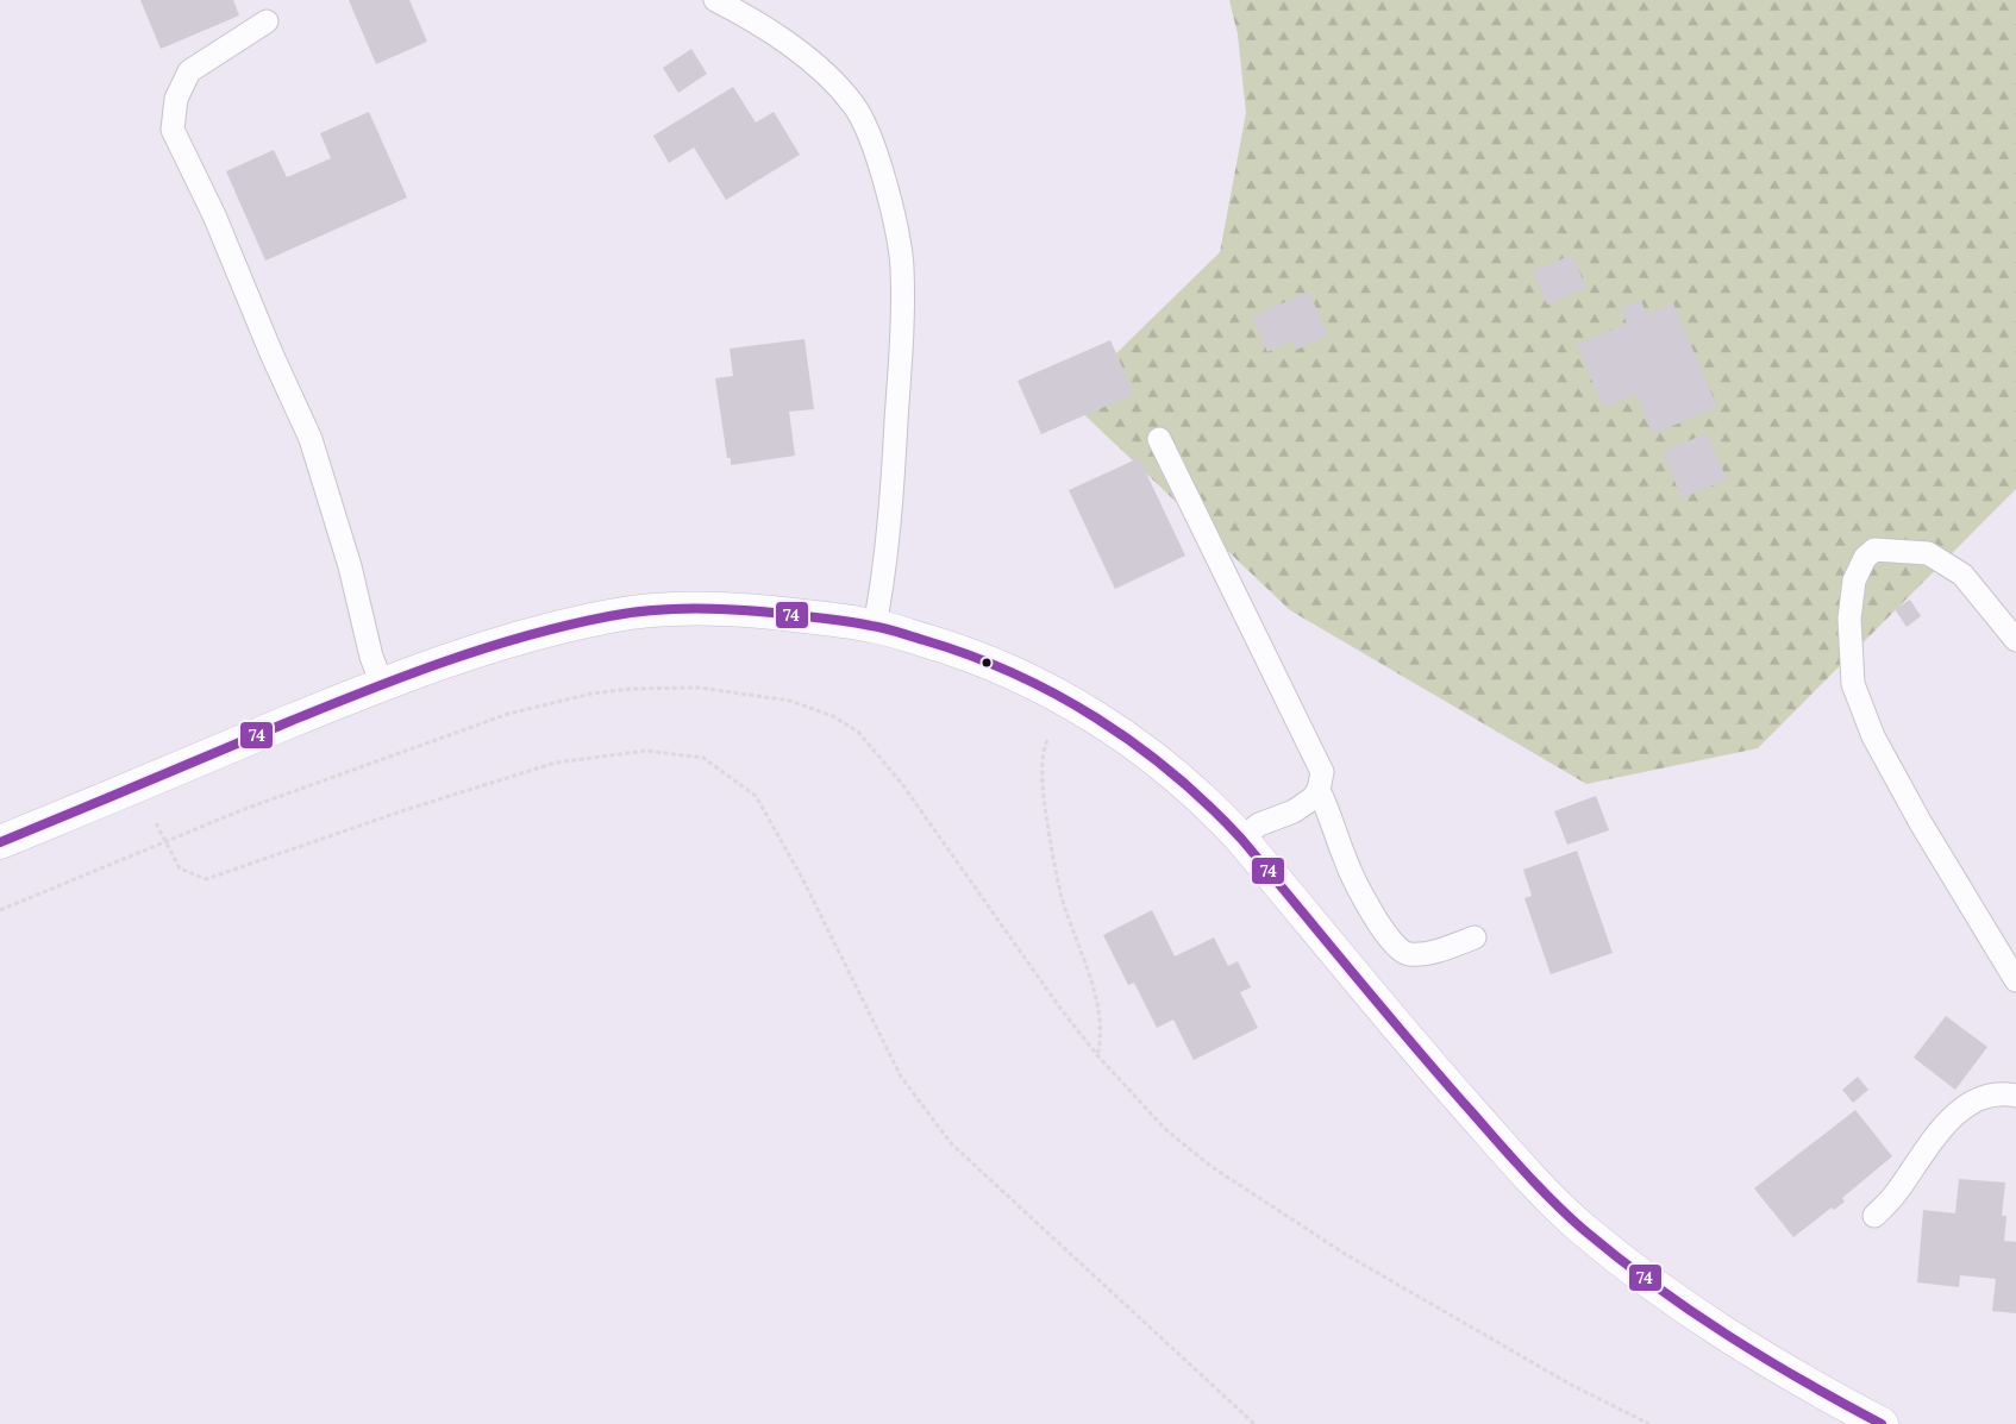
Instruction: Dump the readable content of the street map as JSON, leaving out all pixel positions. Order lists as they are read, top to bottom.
{
  "lines": ["transit line 74"]
}
